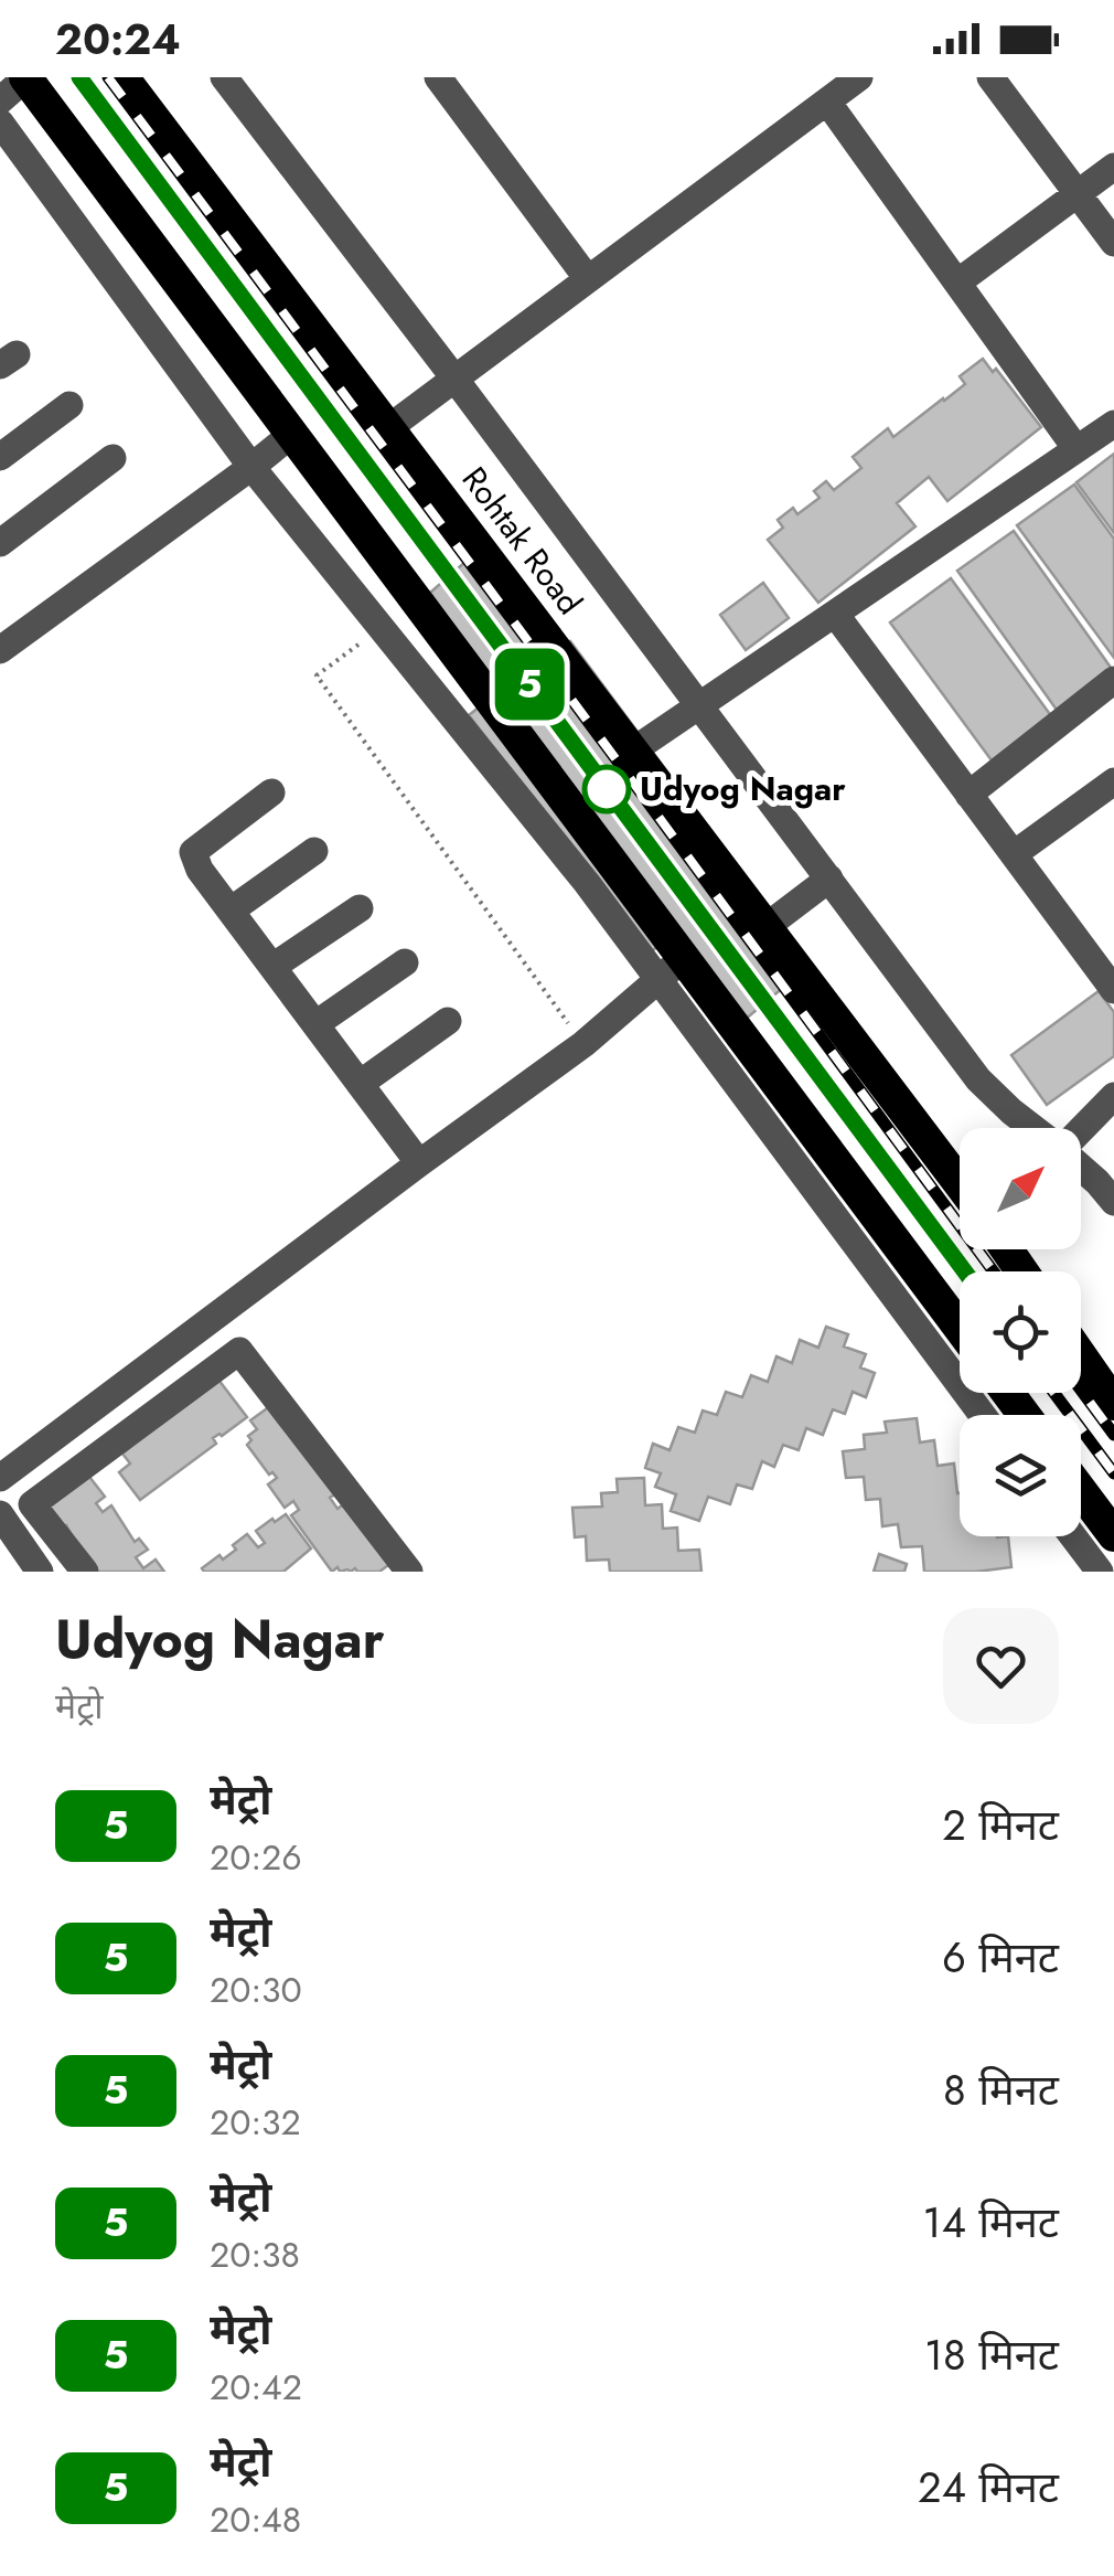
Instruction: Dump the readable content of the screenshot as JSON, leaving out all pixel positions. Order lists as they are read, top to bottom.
{
  "streets": {
    "highway": ["Rohtak Road"]
  },
  "places": ["Udyog Nagar"],
  "lines": ["metro line 5"],
  "north": "top right",
  "page": {
    "status": "20:24",
    "on_map": "5",
    "heading": ["Udyog Nagar", "मेट्रो"],
    "list": [
      {
        "mark": "5",
        "name": "मेट्रो",
        "note": "20:26",
        "value": "2 मिनट"
      },
      {
        "mark": "5",
        "name": "मेट्रो",
        "note": "20:30",
        "value": "6 मिनट"
      },
      {
        "mark": "5",
        "name": "मेट्रो",
        "note": "20:32",
        "value": "8 मिनट"
      },
      {
        "mark": "5",
        "name": "मेट्रो",
        "note": "20:38",
        "value": "14 मिनट"
      },
      {
        "mark": "5",
        "name": "मेट्रो",
        "note": "20:42",
        "value": "18 मिनट"
      },
      {
        "mark": "5",
        "name": "मेट्रो",
        "note": "20:48",
        "value": "24 मिनट"
      }
    ]
  }
}
